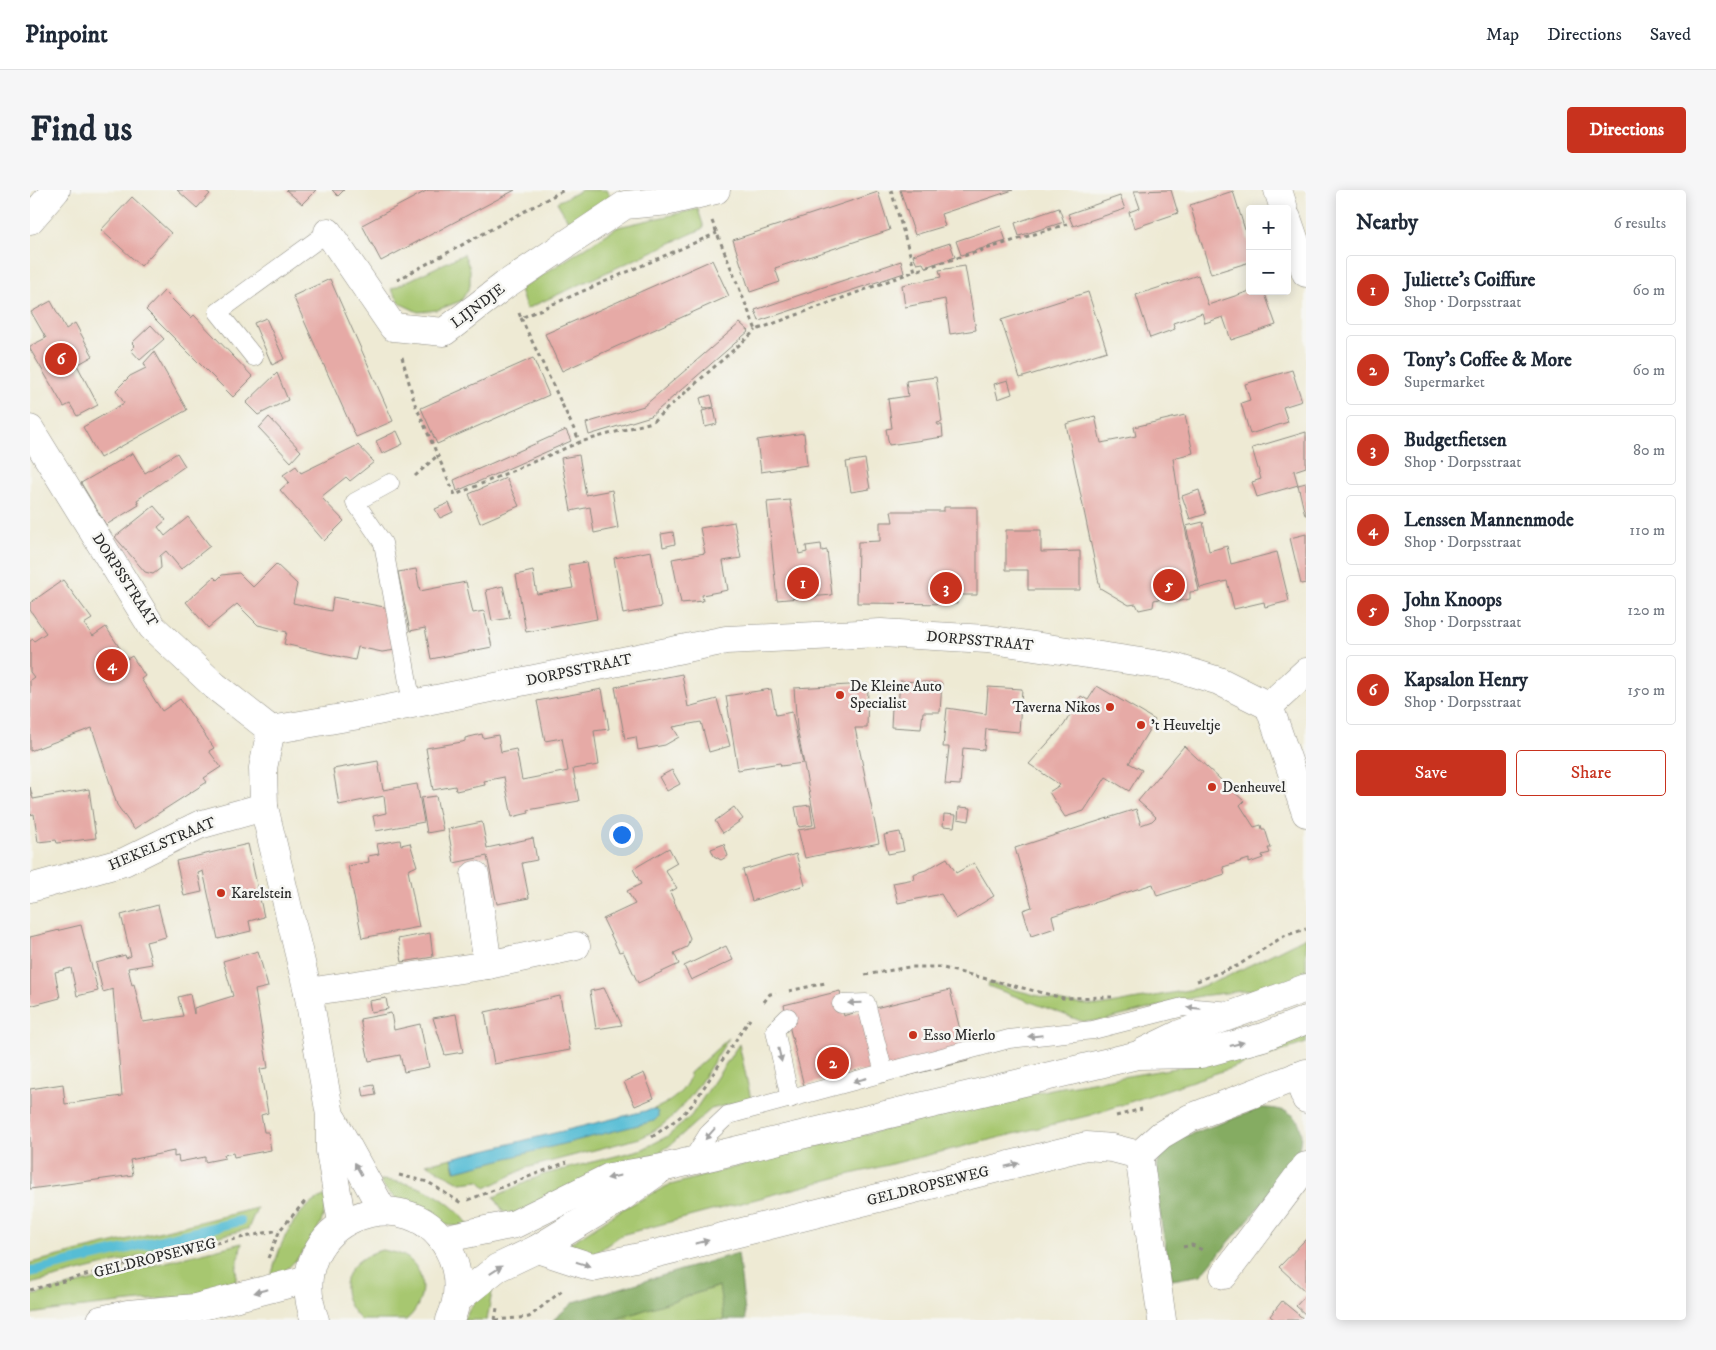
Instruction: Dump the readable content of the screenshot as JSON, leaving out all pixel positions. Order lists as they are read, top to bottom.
{
  "streets": {
    "street": [
      "LIJNDJE",
      "DORPSSTRAAT",
      "HEKELSTRAAT",
      "GELDROPSEWEG"
    ]
  },
  "places": [
    "De Kleine Auto Specialist",
    "Taverna Nikos",
    "'t Heuveltje",
    "Denheuvel",
    "Karelstein",
    "Esso Mierlo"
  ],
  "page": {
    "header": "Pinpoint",
    "nav": ["Map", "Directions", "Saved"],
    "buttons": [
      "Directions",
      ["Save", "Share"]
    ],
    "title": "Find us",
    "heading": ["Nearby", "6 results"],
    "map_buttons": ["+", "−"],
    "list": [
      {
        "mark": "1",
        "name": "Juliette's Coiffure",
        "note": "Shop · Dorpsstraat",
        "value": "60 m"
      },
      {
        "mark": "2",
        "name": "Tony's Coffee & More",
        "note": "Supermarket",
        "value": "60 m"
      },
      {
        "mark": "3",
        "name": "Budgetfietsen",
        "note": "Shop · Dorpsstraat",
        "value": "80 m"
      },
      {
        "mark": "4",
        "name": "Lenssen Mannenmode",
        "note": "Shop · Dorpsstraat",
        "value": "110 m"
      },
      {
        "mark": "5",
        "name": "John Knoops",
        "note": "Shop · Dorpsstraat",
        "value": "120 m"
      },
      {
        "mark": "6",
        "name": "Kapsalon Henry",
        "note": "Shop · Dorpsstraat",
        "value": "150 m"
      }
    ],
    "pins": [
      "6",
      "1",
      "5",
      "3",
      "4",
      "2"
    ]
  }
}
